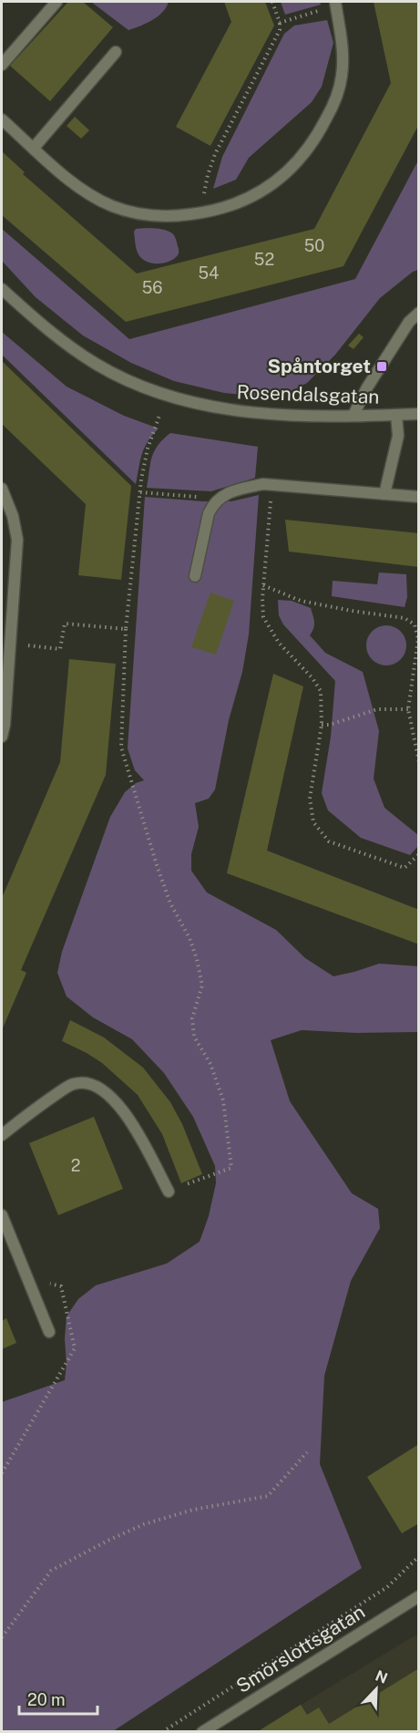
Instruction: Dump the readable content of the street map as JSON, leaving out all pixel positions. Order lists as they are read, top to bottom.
{
  "streets": {
    "street": ["Rosendalsgatan", "Smörslottsgatan"]
  },
  "places": {
    "transit": ["Spåntorget"]
  },
  "house_numbers": [
    "50",
    "52",
    "54",
    "56",
    "2"
  ],
  "scale_bar": "20 m",
  "north": "top right"
}
